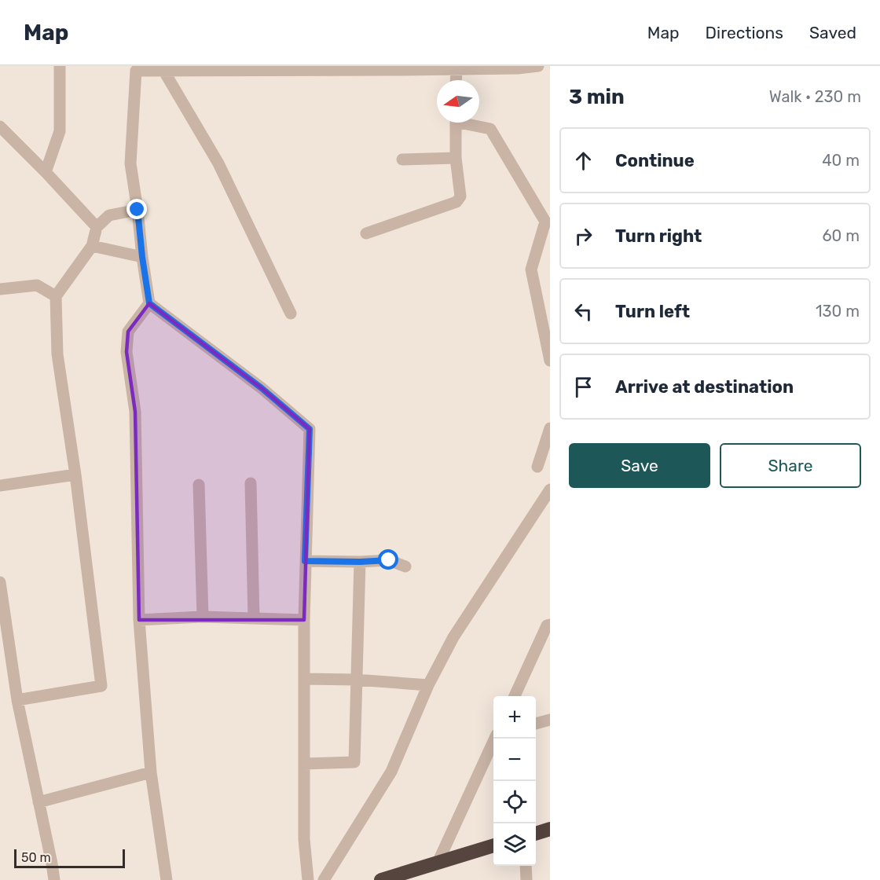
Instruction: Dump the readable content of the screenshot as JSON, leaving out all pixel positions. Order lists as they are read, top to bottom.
{
  "scale_bar": "50 m",
  "north": "left",
  "page": {
    "header": "Map",
    "nav": ["Map", "Directions", "Saved"],
    "heading": ["3 min", "Walk · 230 m"],
    "list": [
      ["Continue", "40 m"],
      ["Turn right", "60 m"],
      ["Turn left", "130 m"],
      "Arrive at destination"
    ],
    "buttons": ["Save", "Share"],
    "map_buttons": ["+", "−"],
    "scale": "50 m"
  }
}
